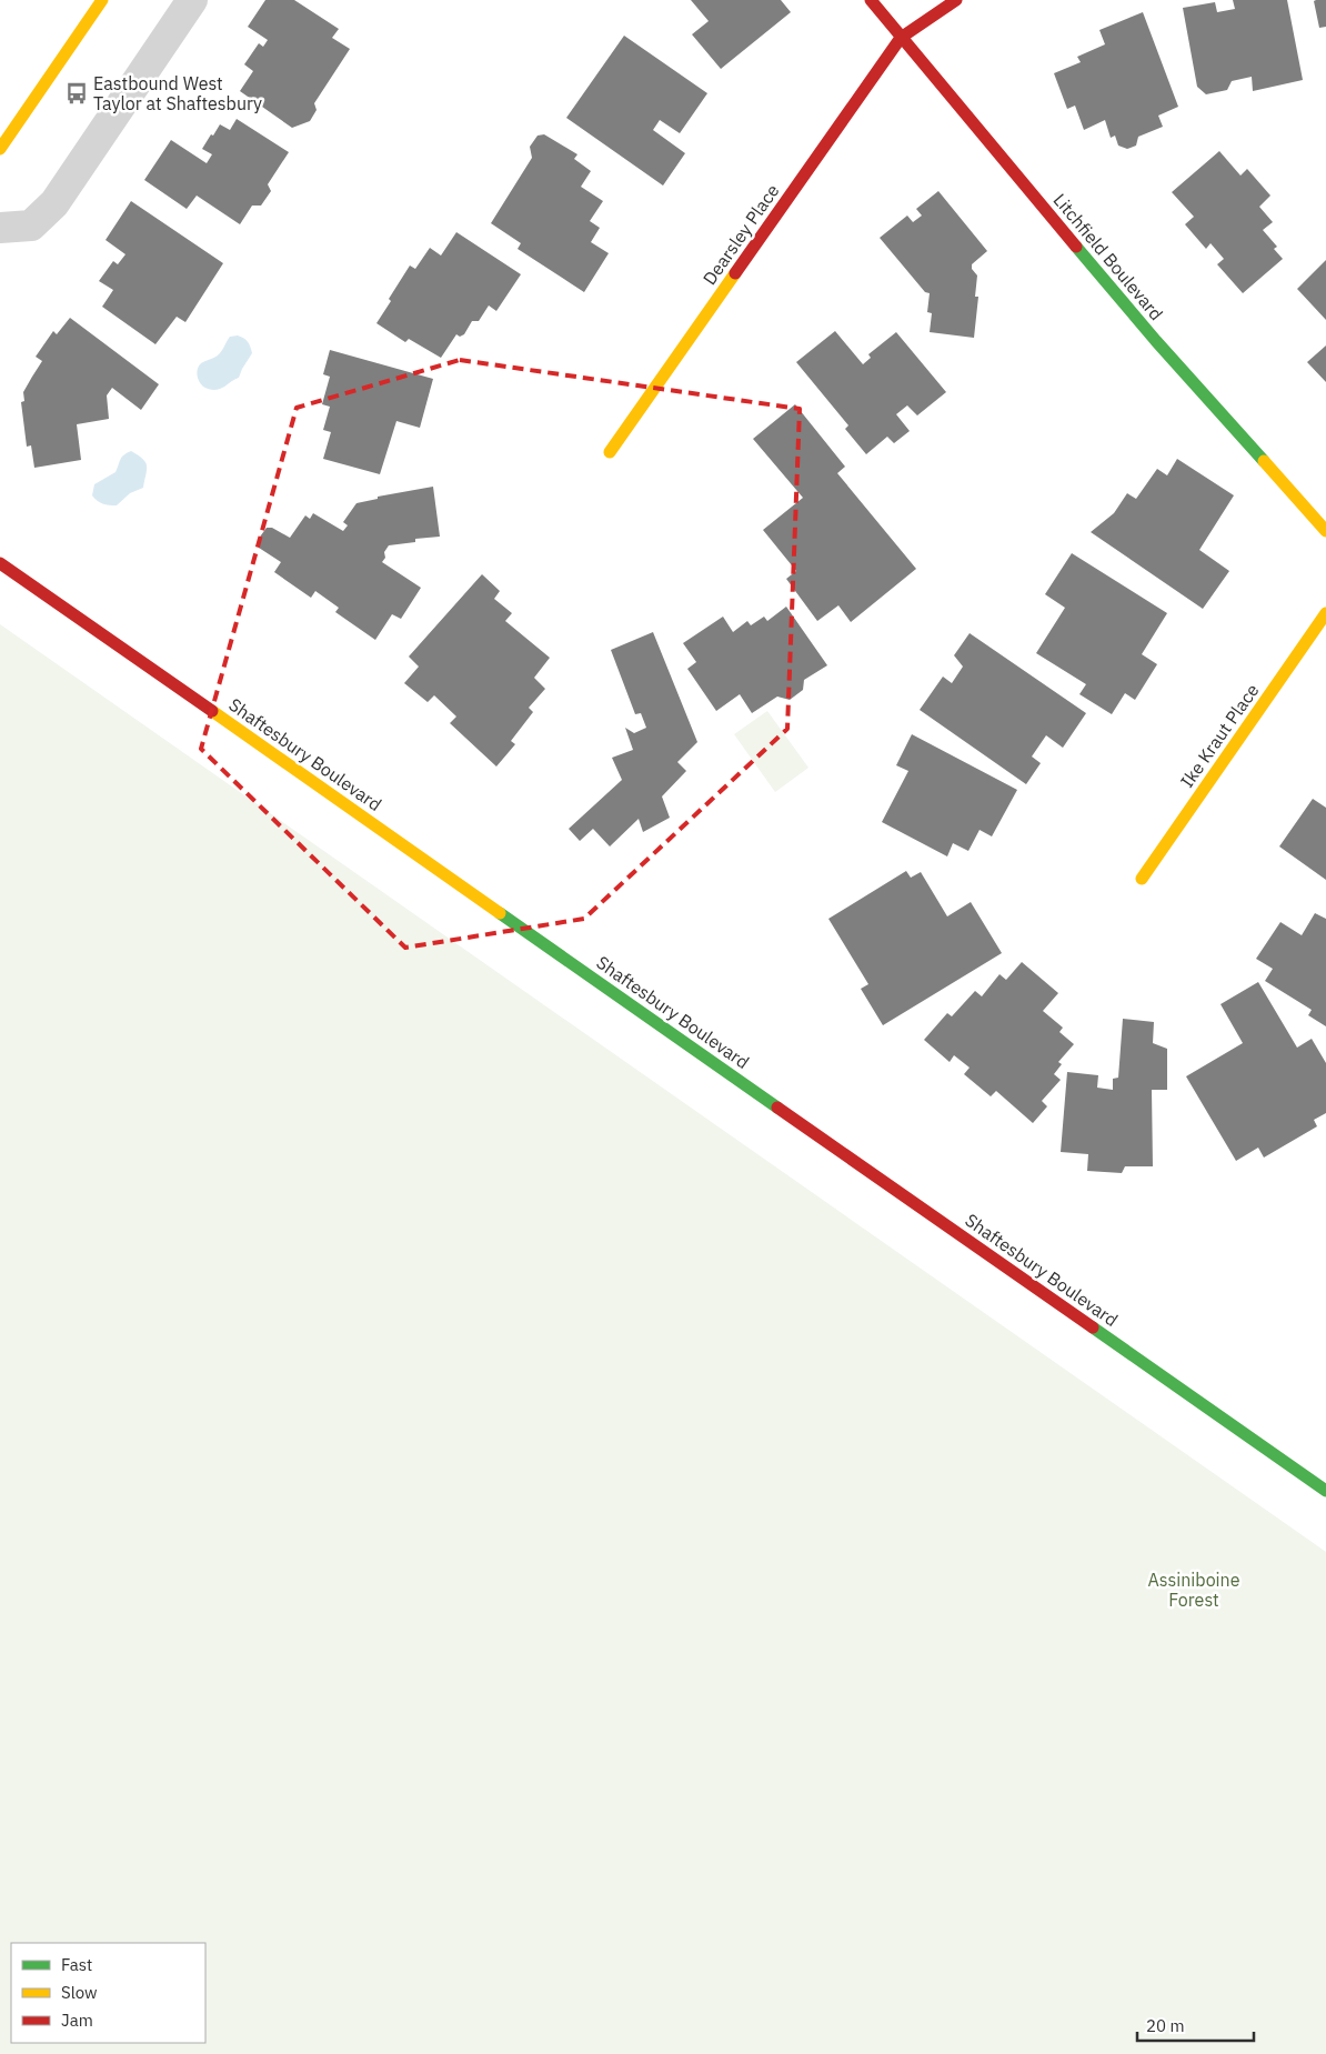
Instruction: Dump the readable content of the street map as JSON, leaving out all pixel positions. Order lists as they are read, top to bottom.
{
  "streets": {
    "street": [
      "Dearsley Place",
      "Litchfield Boulevard",
      "Ike Kraut Place",
      "Shaftesbury Boulevard"
    ]
  },
  "crossings": [
    ["Dearsley Place", "Litchfield Boulevard"]
  ],
  "parks": ["Assiniboine Forest"],
  "places": {
    "bus stop": ["Eastbound West Taylor at Shaftesbury"]
  },
  "legend": ["Fast", "Slow", "Jam"],
  "scale_bar": "20 m"
}
